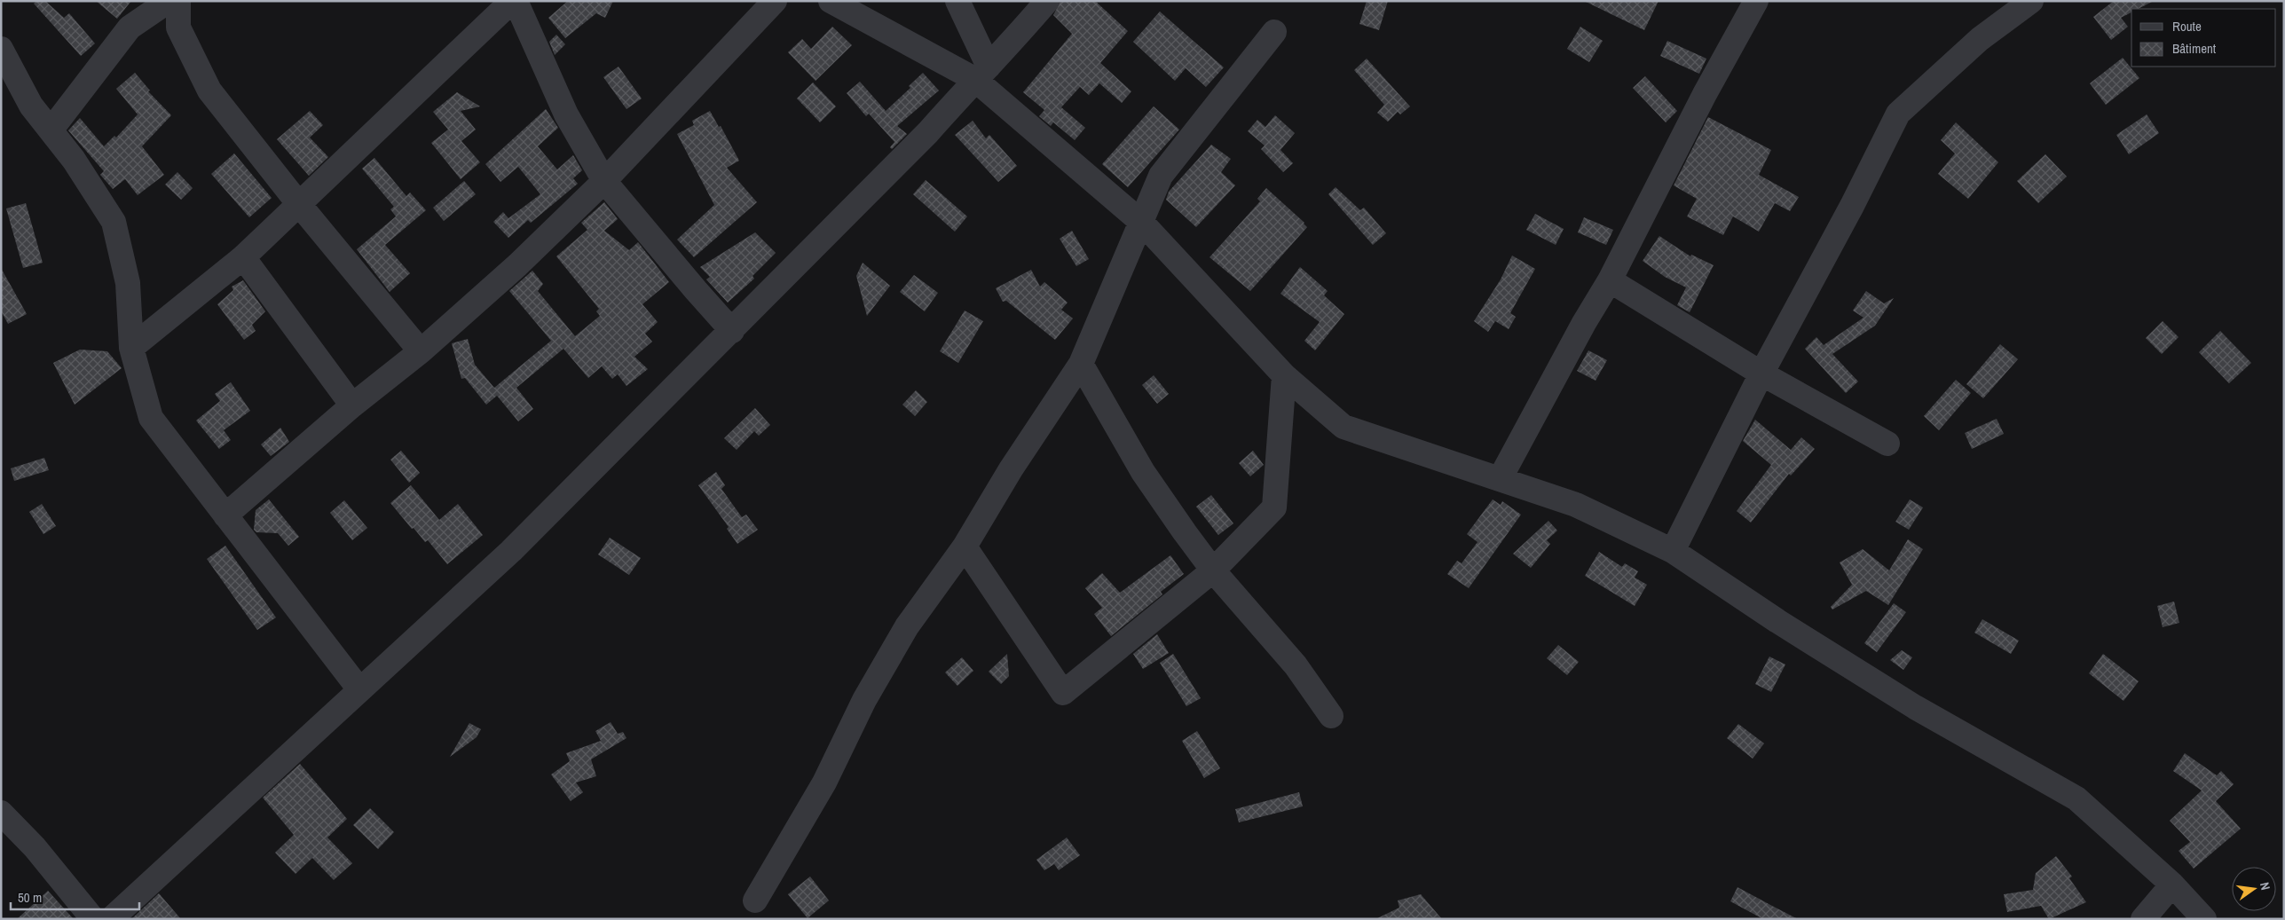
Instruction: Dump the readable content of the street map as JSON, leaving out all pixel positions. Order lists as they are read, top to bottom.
{
  "legend": ["Route", "Bâtiment"],
  "scale_bar": "50 m",
  "north": "right"
}
